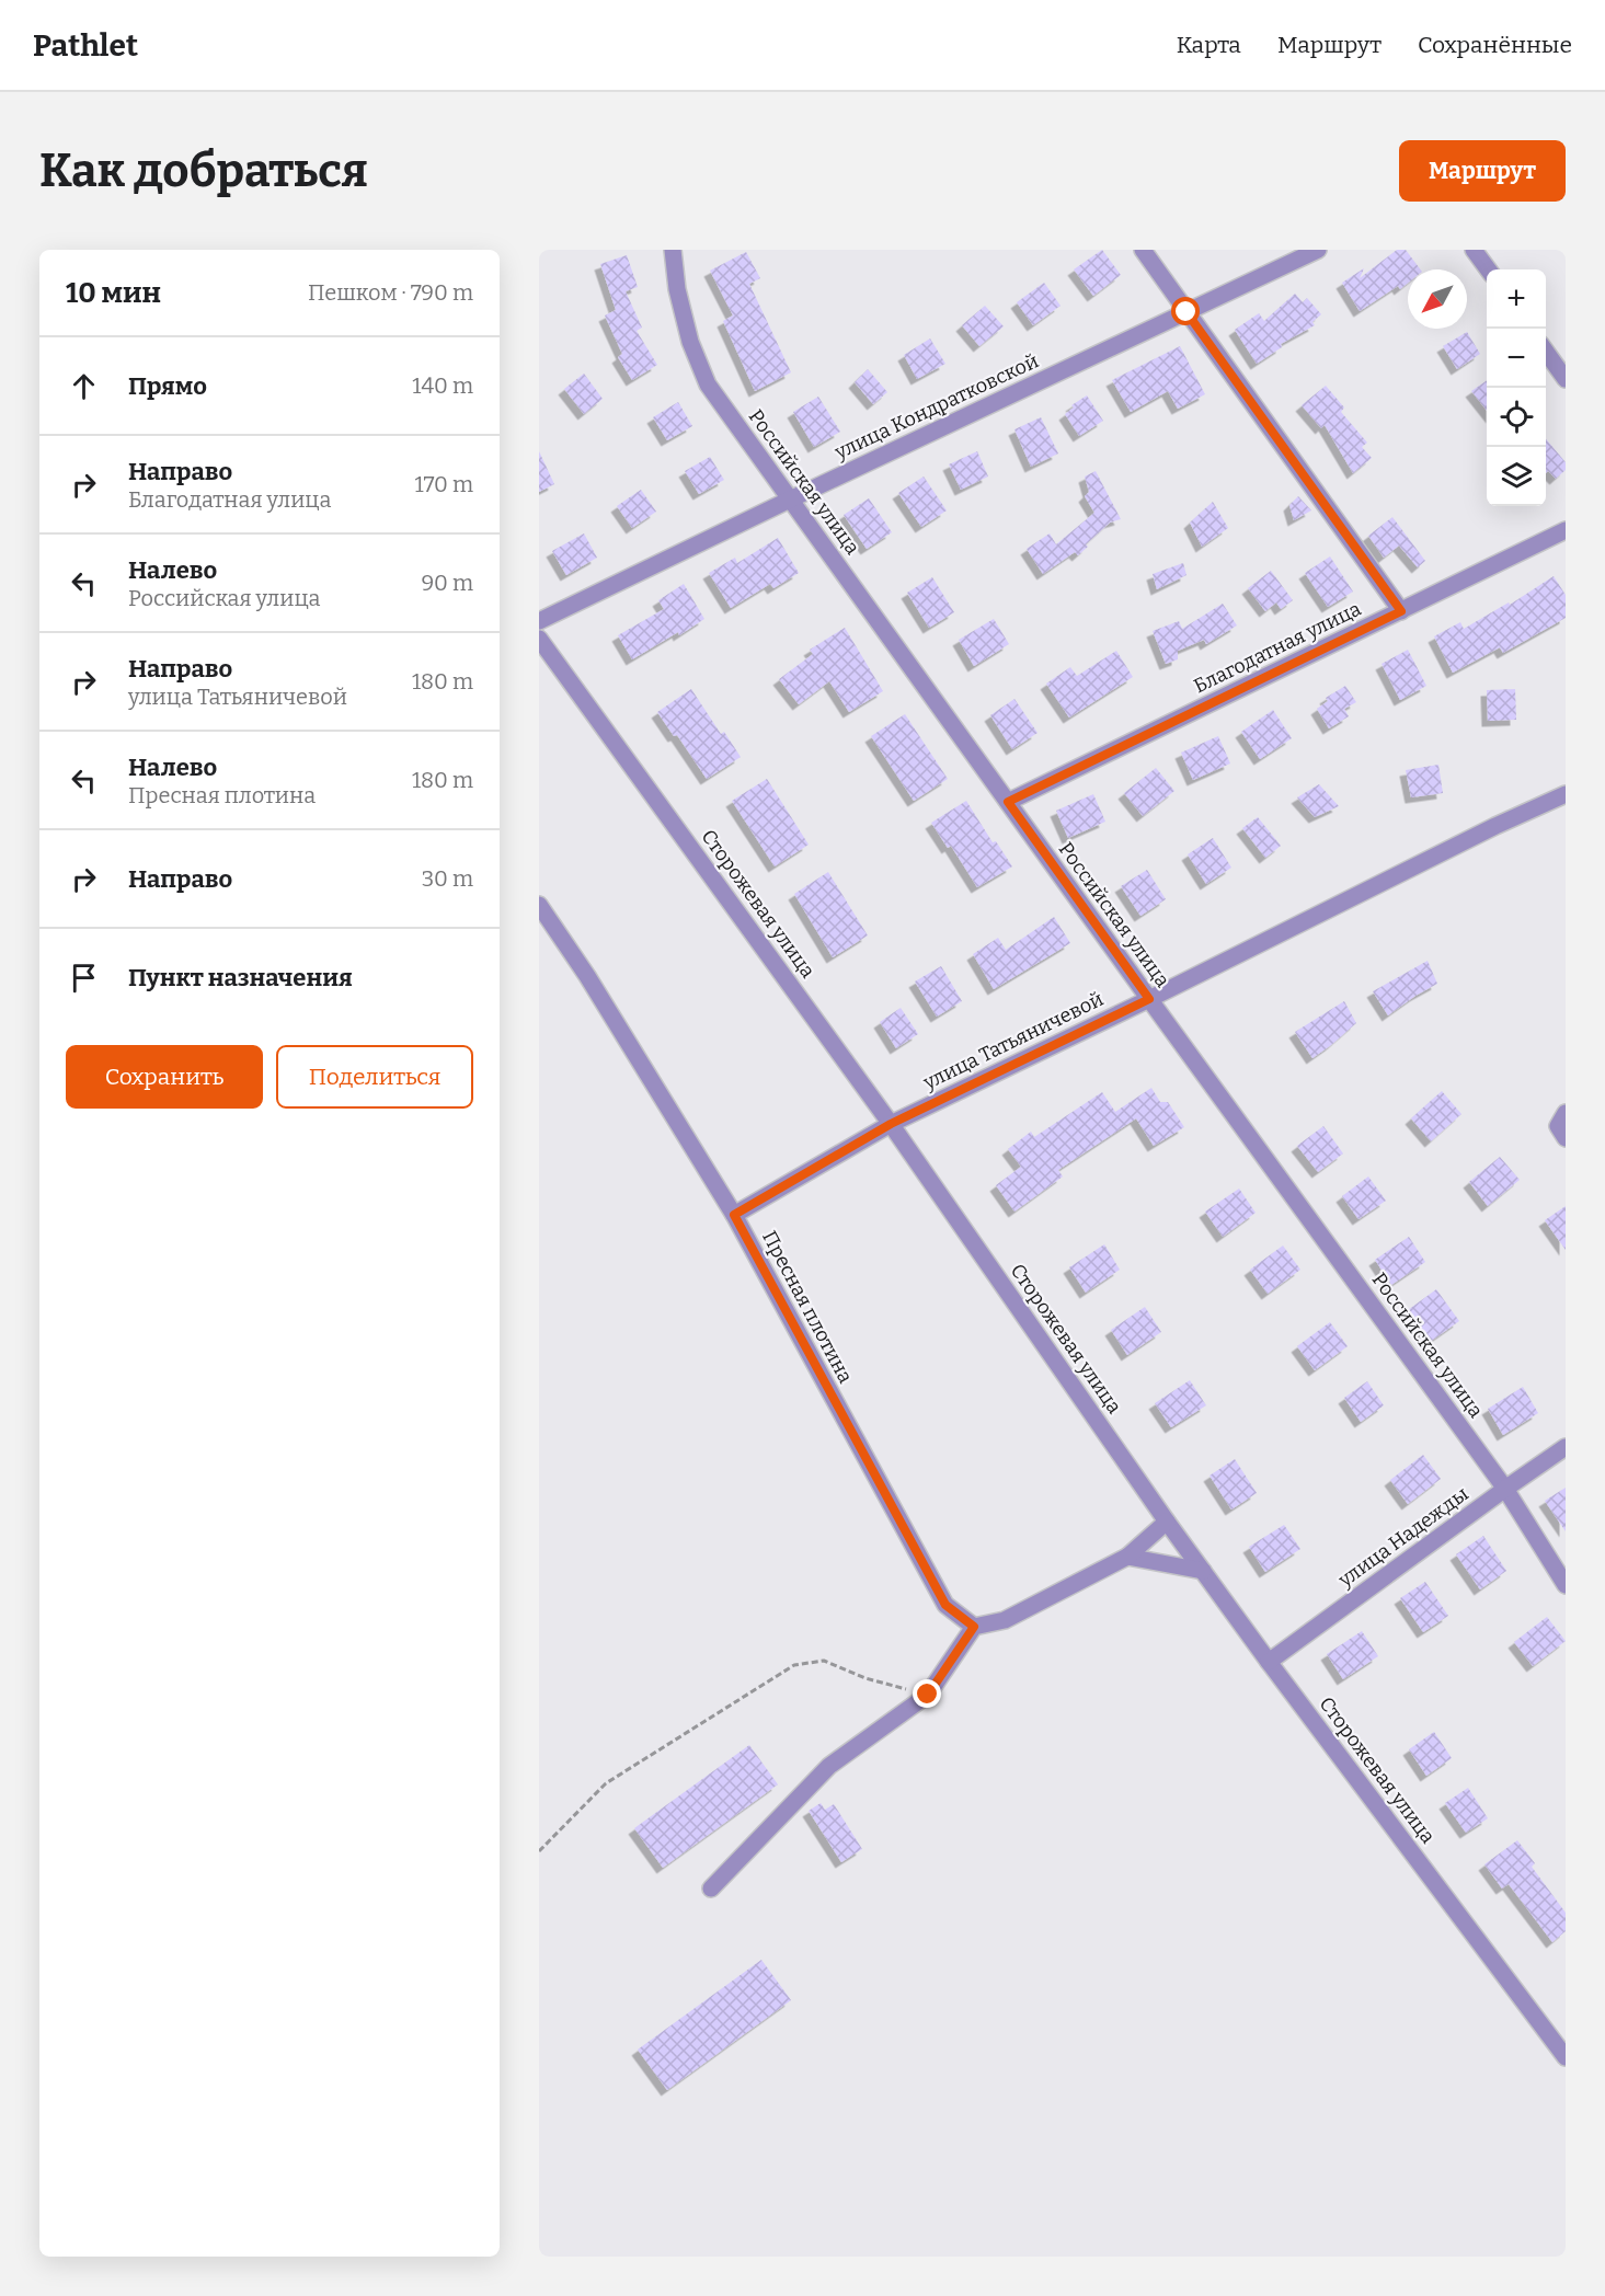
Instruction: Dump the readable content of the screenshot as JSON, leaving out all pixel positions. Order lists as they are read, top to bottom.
{
  "streets": {
    "street": [
      "улица Кондратковской",
      "Российская улица",
      "Благодатная улица",
      "Сторожевая улица",
      "улица Татьяничевой",
      "Пресная плотина",
      "улица Надежды"
    ]
  },
  "crossings": [
    ["улица Кондратковской", "Российская улица"],
    ["Российская улица", "Благодатная улица"],
    ["Российская улица", "улица Татьяничевой"],
    ["Российская улица", "улица Надежды"],
    ["Сторожевая улица", "улица Татьяничевой"],
    ["Сторожевая улица", "улица Надежды"],
    ["улица Татьяничевой", "Пресная плотина"]
  ],
  "north": "bottom left",
  "page": {
    "header": "Pathlet",
    "nav": ["Карта", "Маршрут", "Сохранённые"],
    "buttons": [
      "Маршрут",
      ["Сохранить", "Поделиться"]
    ],
    "title": "Как добраться",
    "heading": ["10 мин", "Пешком · 790 m"],
    "map_buttons": ["+", "−"],
    "list": [
      ["Прямо", "140 m"],
      ["Направо", "Благодатная улица", "170 m"],
      ["Налево", "Российская улица", "90 m"],
      ["Направо", "улица Татьяничевой", "180 m"],
      ["Налево", "Пресная плотина", "180 m"],
      ["Направо", "30 m"],
      "Пункт назначения"
    ]
  }
}
